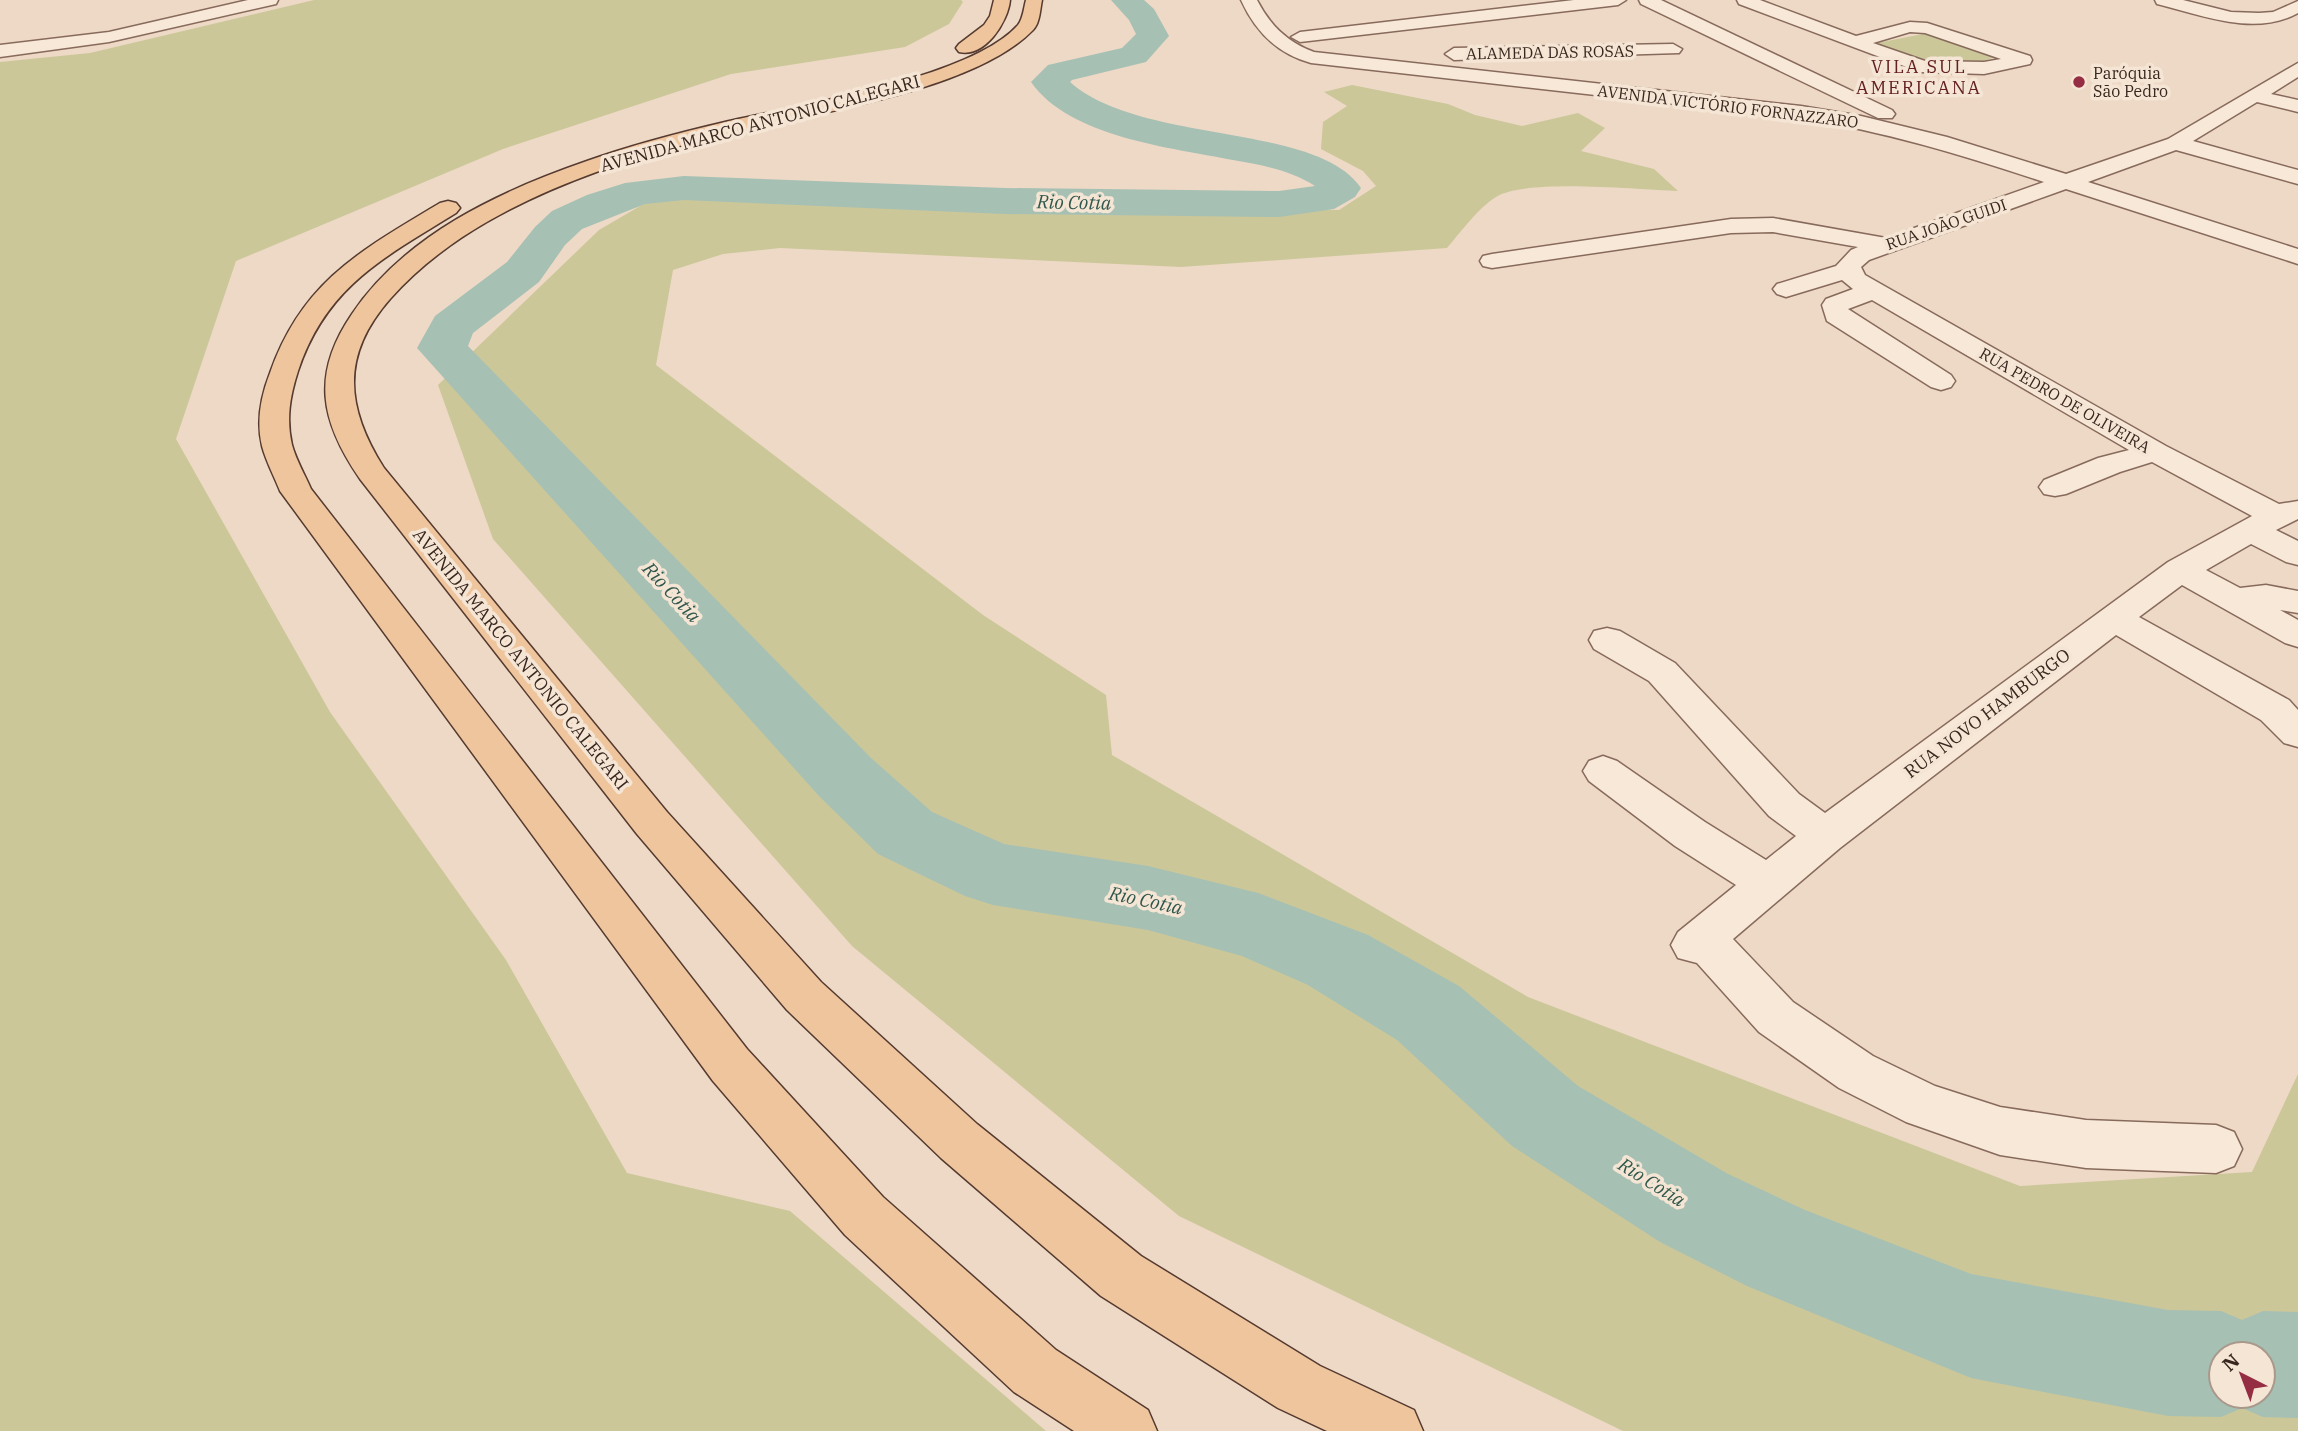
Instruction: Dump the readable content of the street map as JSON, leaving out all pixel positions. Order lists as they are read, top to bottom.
{
  "streets": {
    "main road": ["AVENIDA MARCO ANTONIO CALEGARI"],
    "street": [
      "ALAMEDA DAS ROSAS",
      "AVENIDA VICTÓRIO FORNAZZARO",
      "RUA JOÃO GUIDI",
      "RUA PEDRO DE OLIVEIRA",
      "RUA NOVO HAMBURGO"
    ]
  },
  "crossings": [
    ["AVENIDA VICTÓRIO FORNAZZARO", "RUA JOÃO GUIDI"],
    ["RUA JOÃO GUIDI", "RUA PEDRO DE OLIVEIRA"],
    ["RUA PEDRO DE OLIVEIRA", "RUA NOVO HAMBURGO"]
  ],
  "districts": ["VILA SUL AMERICANA"],
  "water": ["Rio Cotia"],
  "places": ["Paróquia São Pedro"],
  "north": "top left"
}
